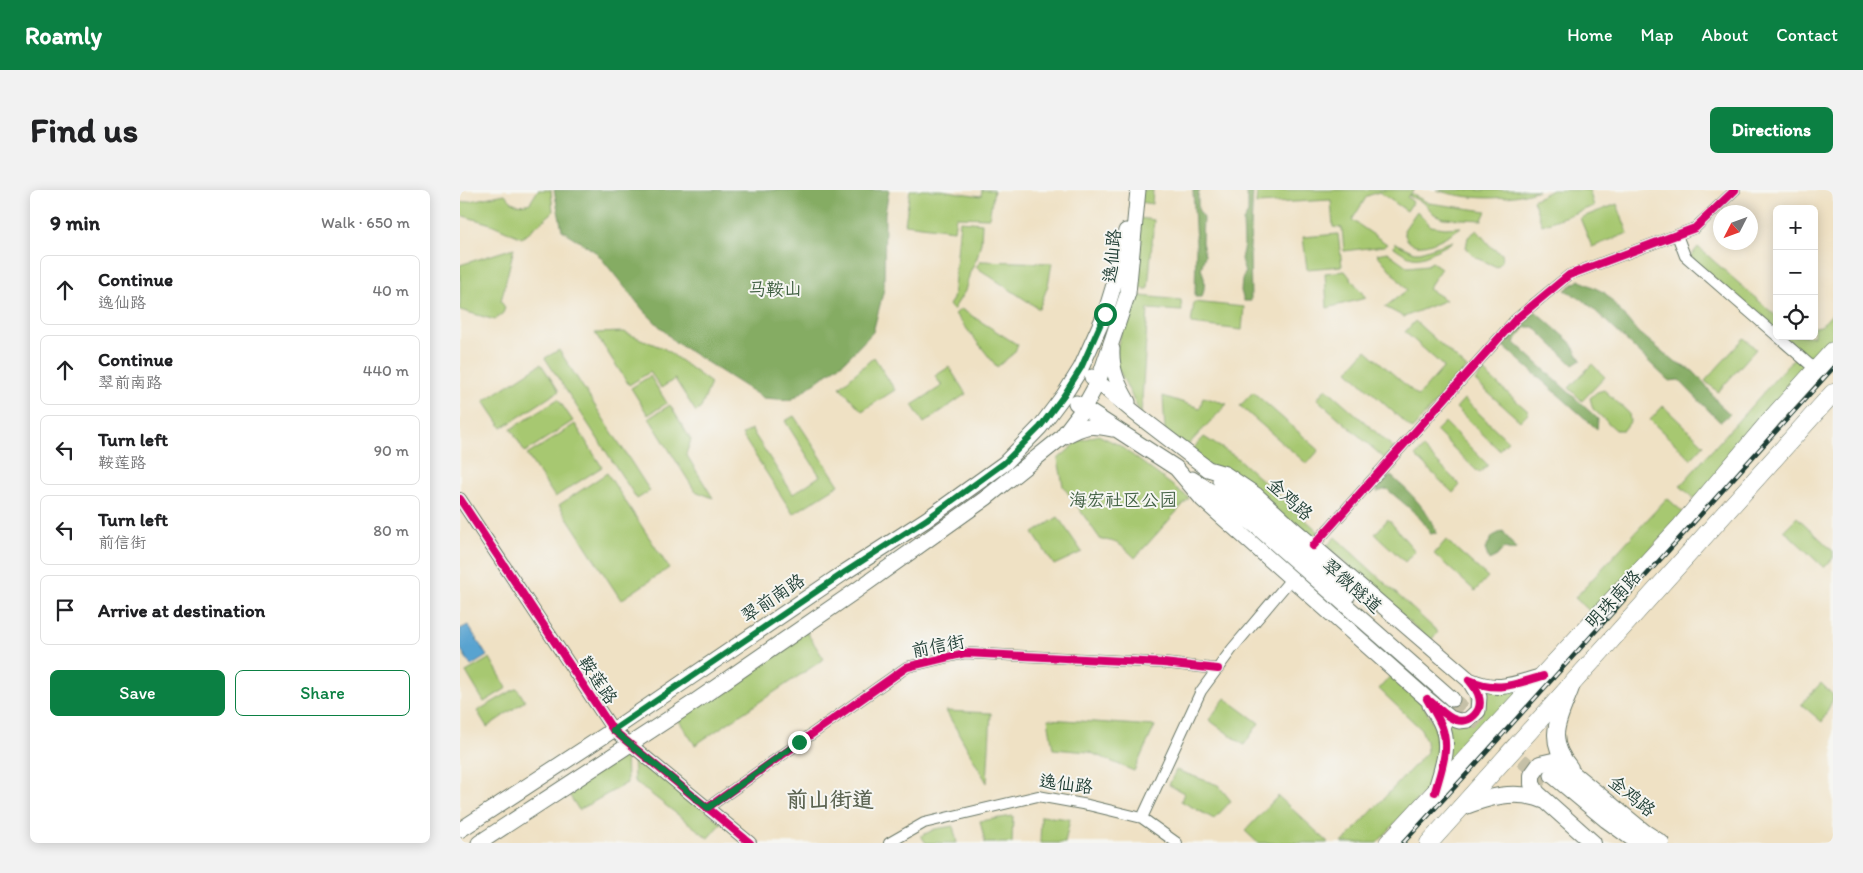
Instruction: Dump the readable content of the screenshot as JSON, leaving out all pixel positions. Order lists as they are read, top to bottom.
{
  "streets": {
    "highway": ["明珠南路"],
    "main road": [
      "逸仙路",
      "金鸡路",
      "翠微隧道",
      "翠前南路"
    ],
    "street": ["前信街", "鞍莲路"]
  },
  "crossings": [
    ["逸仙路", "金鸡路"],
    ["逸仙路", "翠前南路"],
    ["金鸡路", "翠微隧道"],
    ["金鸡路", "翠前南路"],
    ["翠前南路", "鞍莲路"],
    ["前信街", "鞍莲路"]
  ],
  "districts": ["前山街道"],
  "parks": ["马鞍山", "海宏社区公园"],
  "north": "bottom left",
  "page": {
    "header": "Roamly",
    "nav": [
      "Home",
      "Map",
      "About",
      "Contact"
    ],
    "buttons": [
      "Directions",
      ["Save", "Share"]
    ],
    "title": "Find us",
    "heading": ["9 min", "Walk · 650 m"],
    "map_buttons": ["+", "−"],
    "list": [
      ["Continue", "逸仙路", "40 m"],
      ["Continue", "翠前南路", "440 m"],
      ["Turn left", "鞍莲路", "90 m"],
      ["Turn left", "前信街", "80 m"],
      "Arrive at destination"
    ]
  }
}
